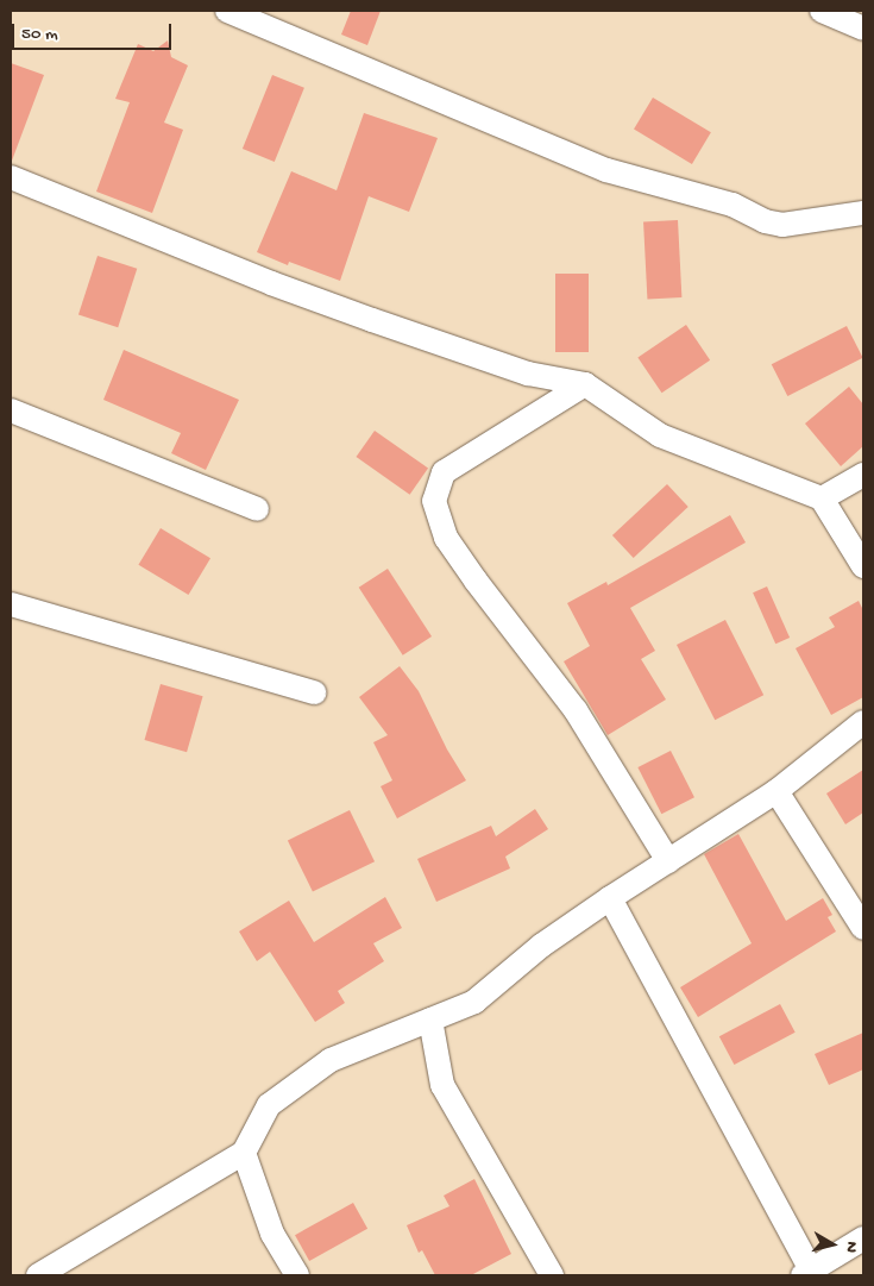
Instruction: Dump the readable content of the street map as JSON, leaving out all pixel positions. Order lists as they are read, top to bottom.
{
  "scale_bar": "50 m",
  "north": "right"
}
